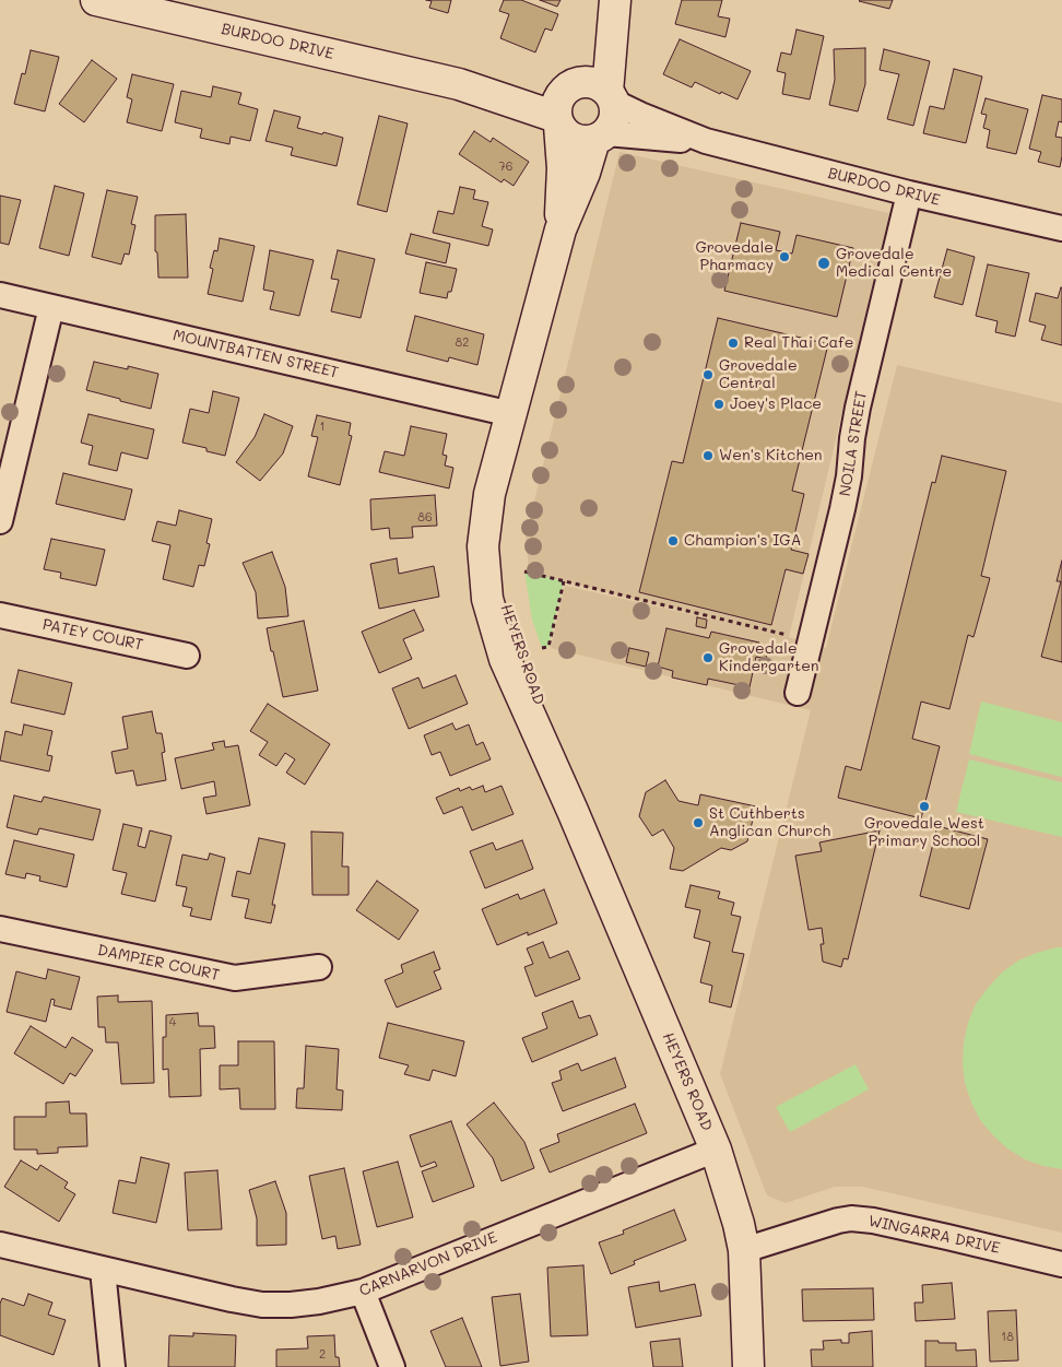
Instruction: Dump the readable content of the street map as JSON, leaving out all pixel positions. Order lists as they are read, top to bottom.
{
  "streets": {
    "street": [
      "BURDOO DRIVE",
      "MOUNTBATTEN STREET",
      "NOILA STREET",
      "PATEY COURT",
      "HEYERS ROAD",
      "DAMPIER COURT",
      "WINGARRA DRIVE",
      "CARNARVON DRIVE"
    ]
  },
  "crossings": [
    ["BURDOO DRIVE", "NOILA STREET"],
    ["BURDOO DRIVE", "HEYERS ROAD"],
    ["MOUNTBATTEN STREET", "HEYERS ROAD"],
    ["HEYERS ROAD", "WINGARRA DRIVE"],
    ["HEYERS ROAD", "CARNARVON DRIVE"]
  ],
  "places": [
    "Grovedale Pharmacy",
    "Grovedale Medical Centre",
    "Real Thai Cafe",
    "Grovedale Central",
    "Joey's Place",
    "Wen's Kitchen",
    "Champion's IGA",
    "Grovedale Kindergarten",
    "Grovedale West Primary School",
    "St Cuthberts Anglican Church"
  ],
  "house_numbers": [
    "76",
    "82",
    "1",
    "86",
    "4",
    "18",
    "2"
  ]
}
